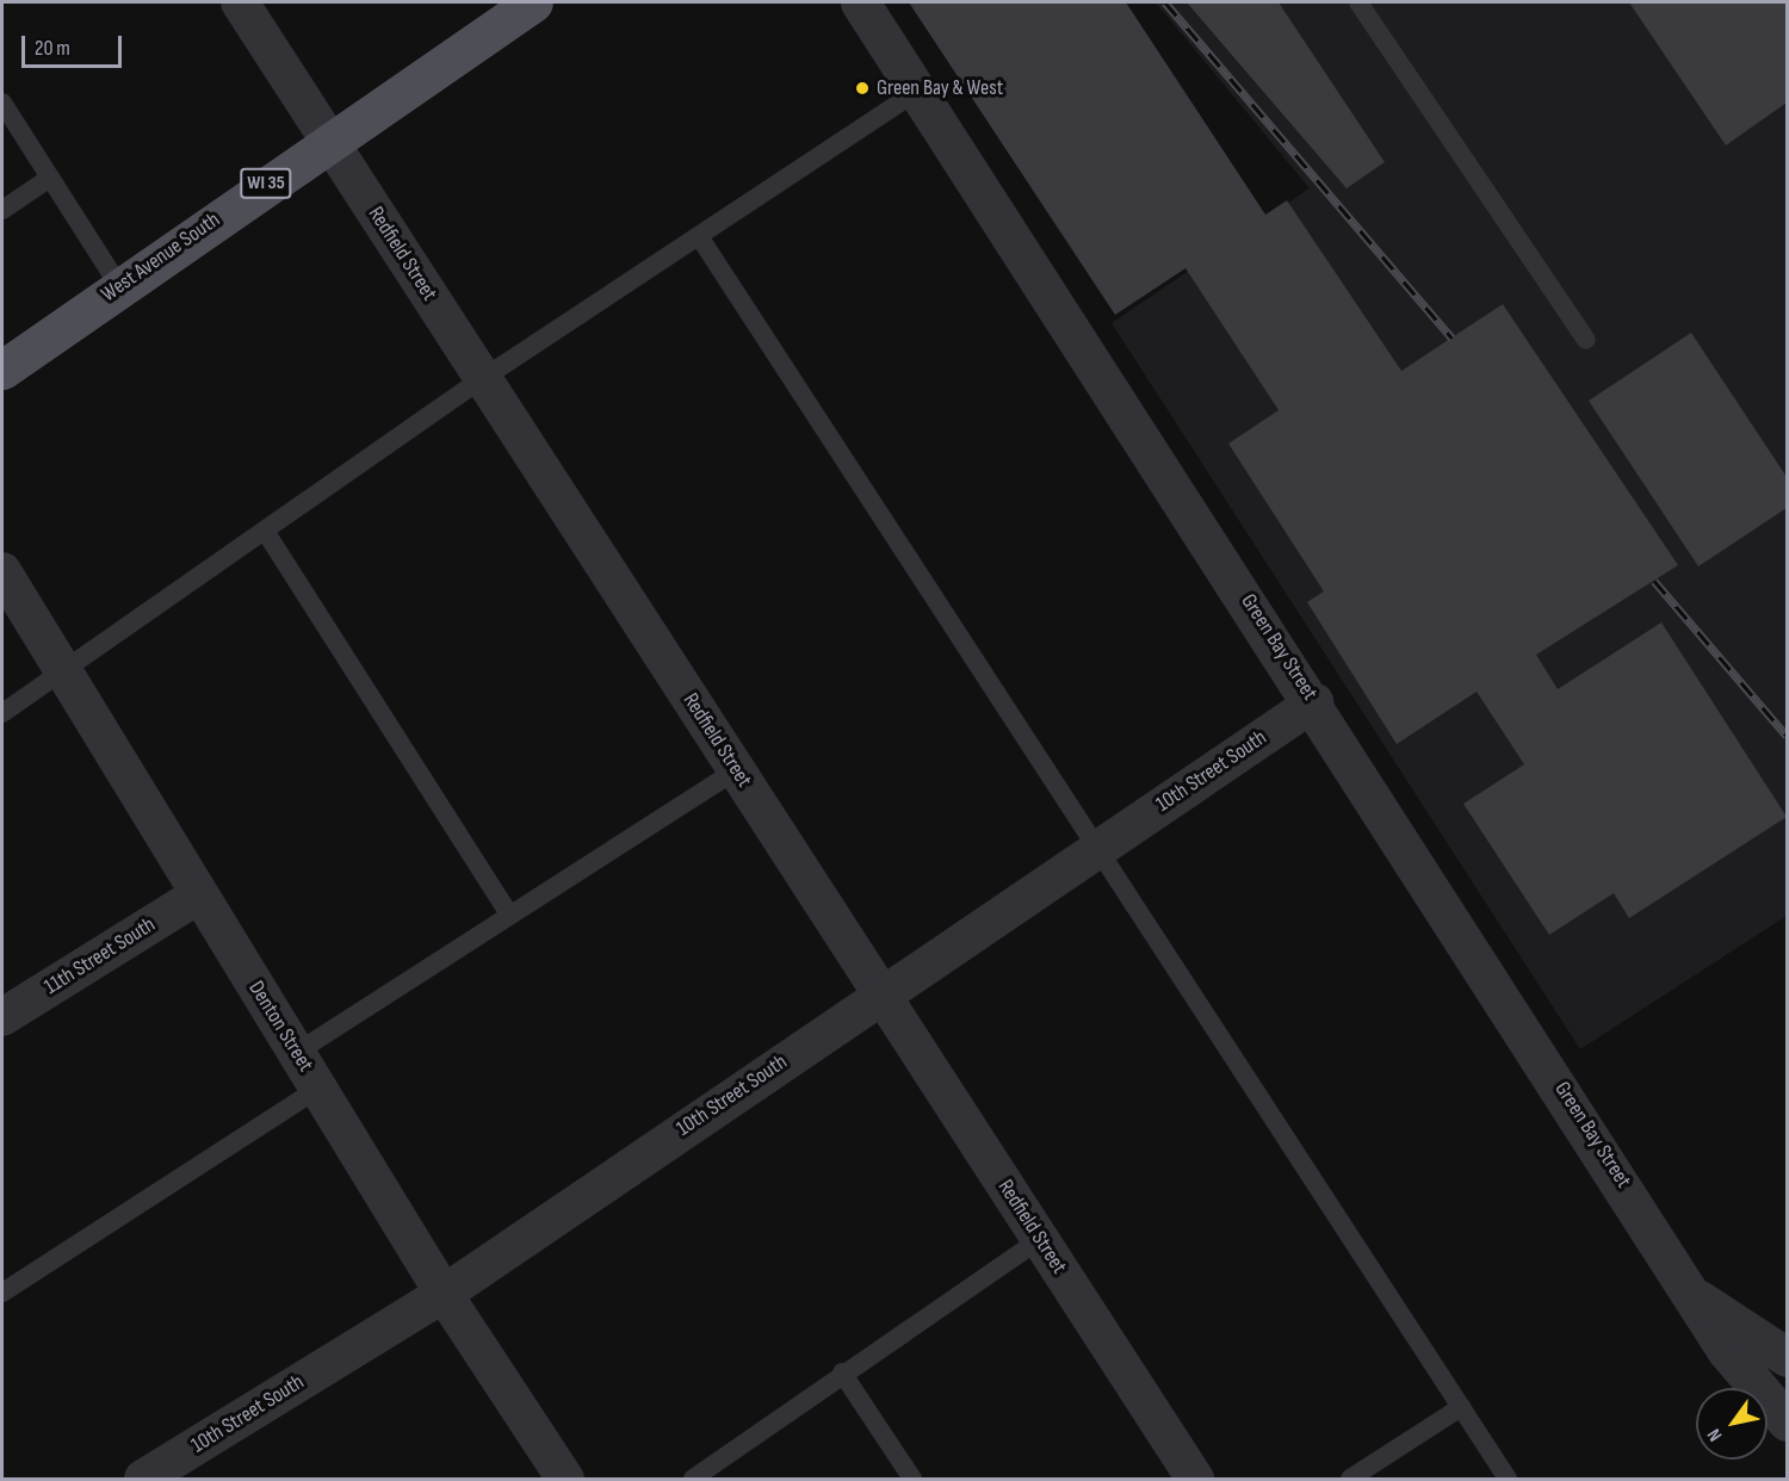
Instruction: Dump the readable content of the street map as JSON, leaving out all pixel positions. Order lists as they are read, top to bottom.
{
  "streets": {
    "main road": ["WI 35", "West Avenue South"],
    "street": [
      "Redfield Street",
      "Green Bay Street",
      "10th Street South",
      "11th Street South",
      "Denton Street"
    ]
  },
  "crossings": [
    ["Redfield Street", "West Avenue South"],
    ["Redfield Street", "10th Street South"],
    ["Green Bay Street", "10th Street South"],
    ["10th Street South", "Denton Street"],
    ["11th Street South", "Denton Street"]
  ],
  "places": ["Green Bay & West"],
  "scale_bar": "20 m",
  "north": "bottom left"
}
